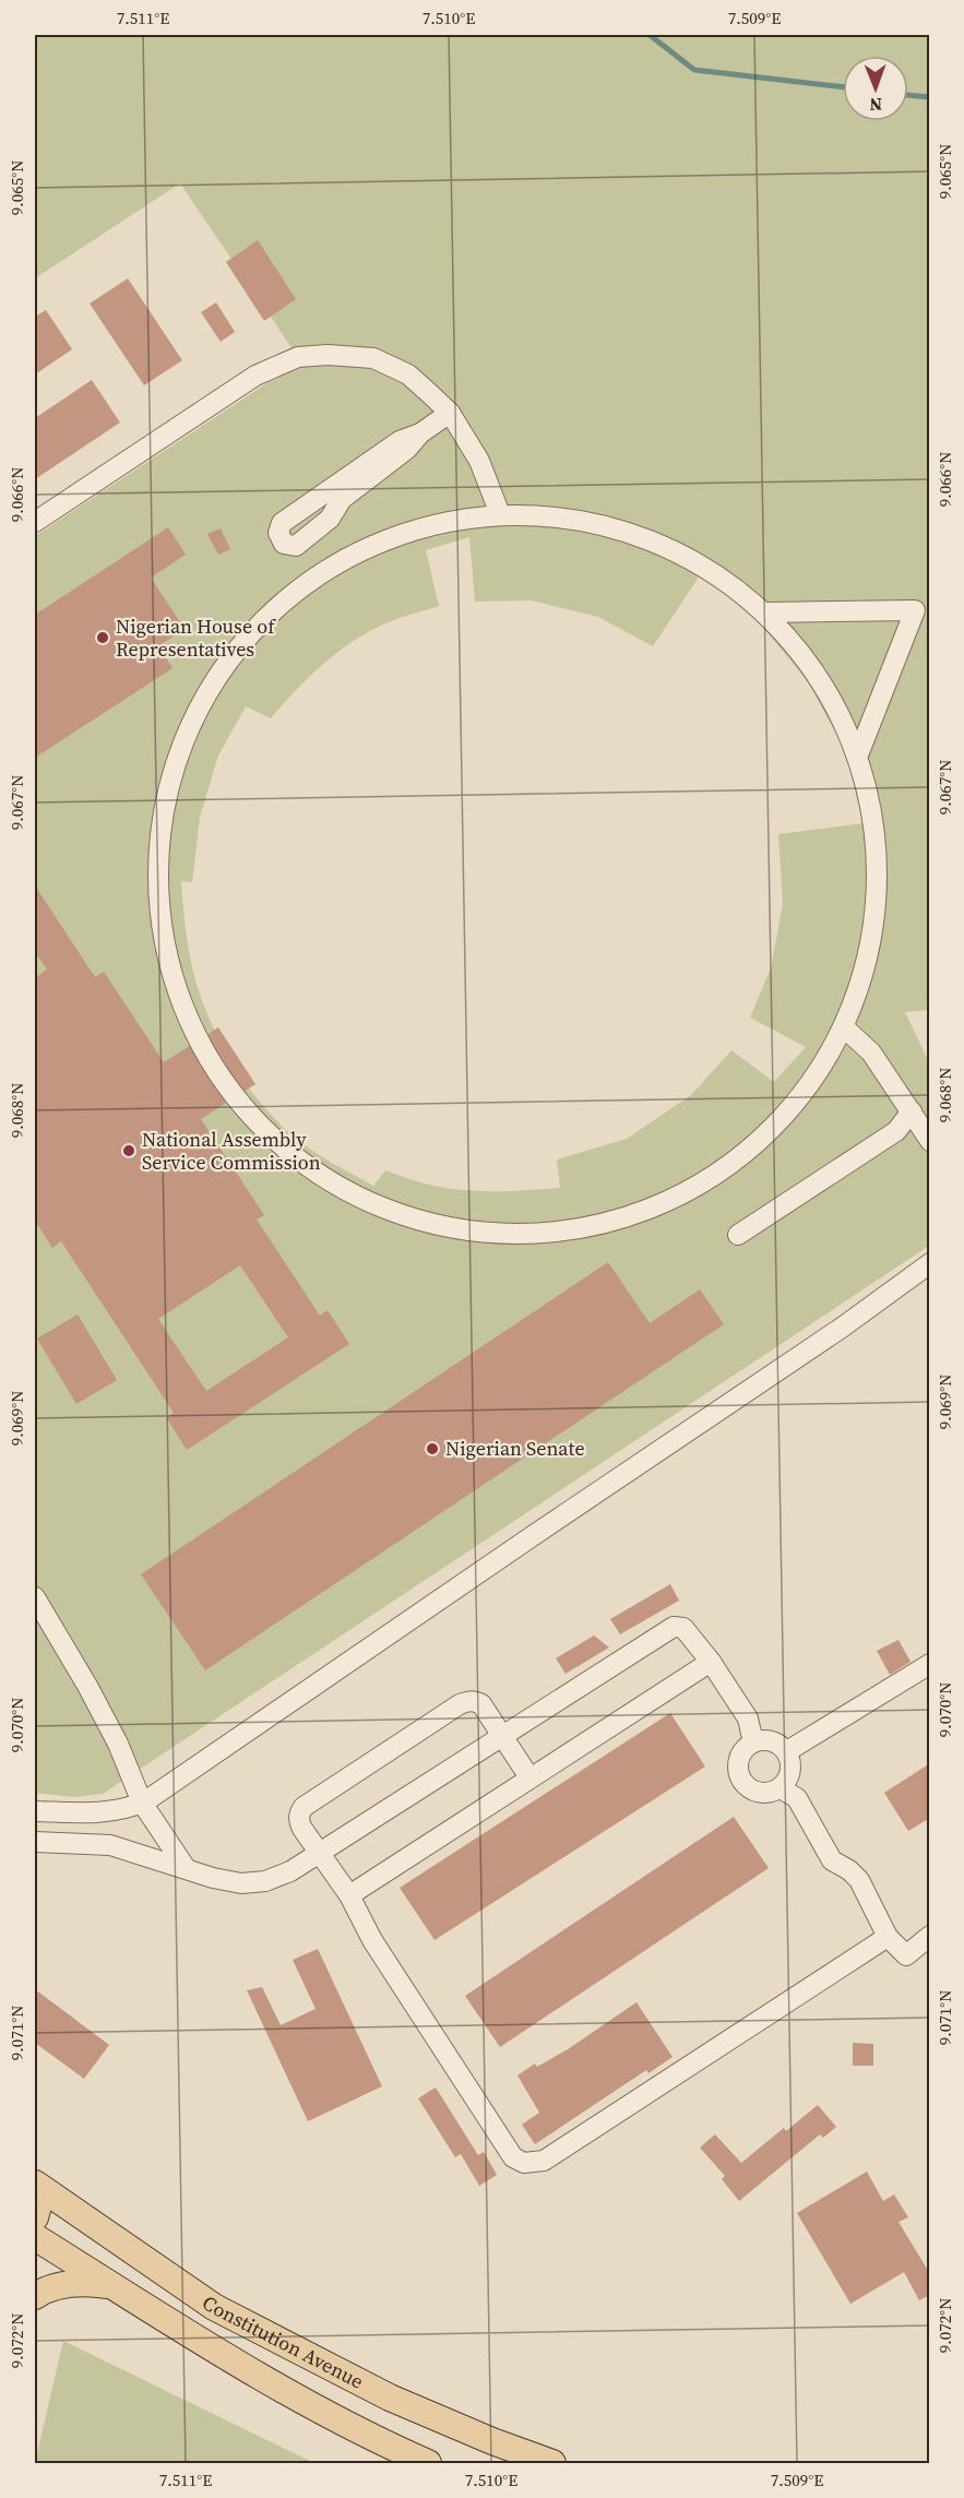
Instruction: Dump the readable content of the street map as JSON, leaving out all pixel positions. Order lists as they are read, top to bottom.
{
  "streets": {
    "main road": ["Constitution Avenue"]
  },
  "places": ["Nigerian House of Representatives", "National Assembly Service Commission", "Nigerian Senate"],
  "north": "bottom",
  "coordinates": [
    "7.511°E",
    "7.510°E",
    "7.509°E",
    "9.065°N",
    "9.066°N",
    "9.067°N",
    "9.068°N",
    "9.069°N",
    "9.070°N",
    "9.071°N",
    "9.072°N"
  ]
}
